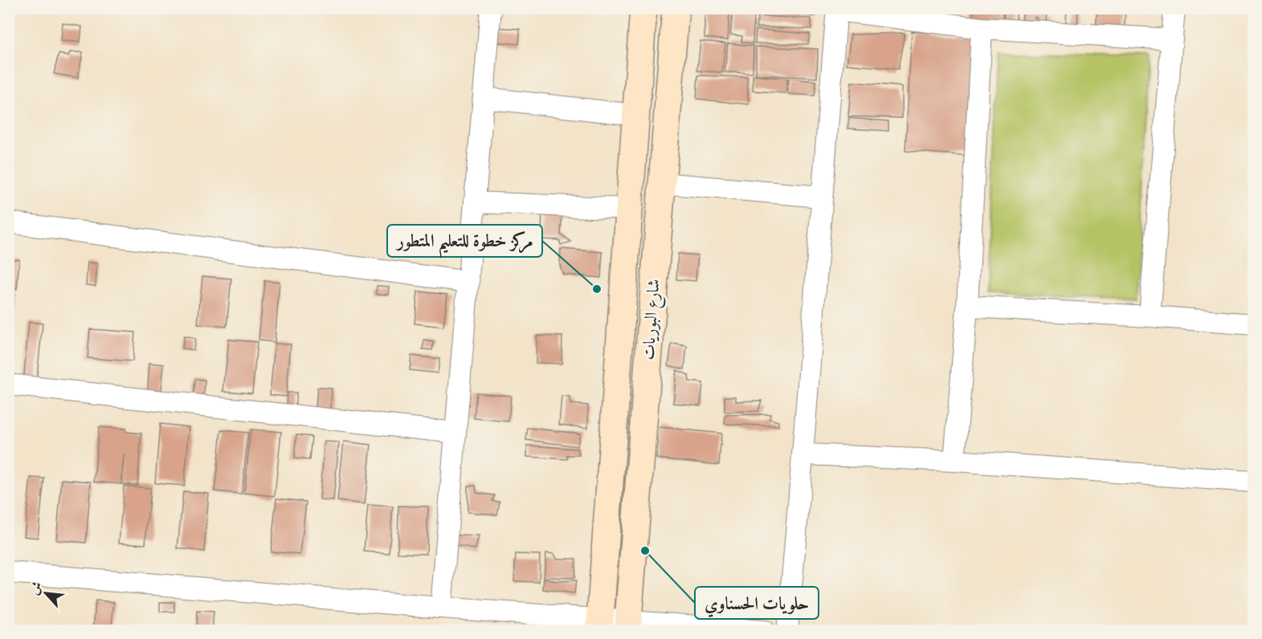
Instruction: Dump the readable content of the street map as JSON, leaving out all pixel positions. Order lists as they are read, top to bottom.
{
  "streets": {
    "street": ["شارع البوريات"]
  },
  "places": ["مركز خطوة للتعليم المتطور", "حلويات الحسناوي"],
  "north": "top left"
}
